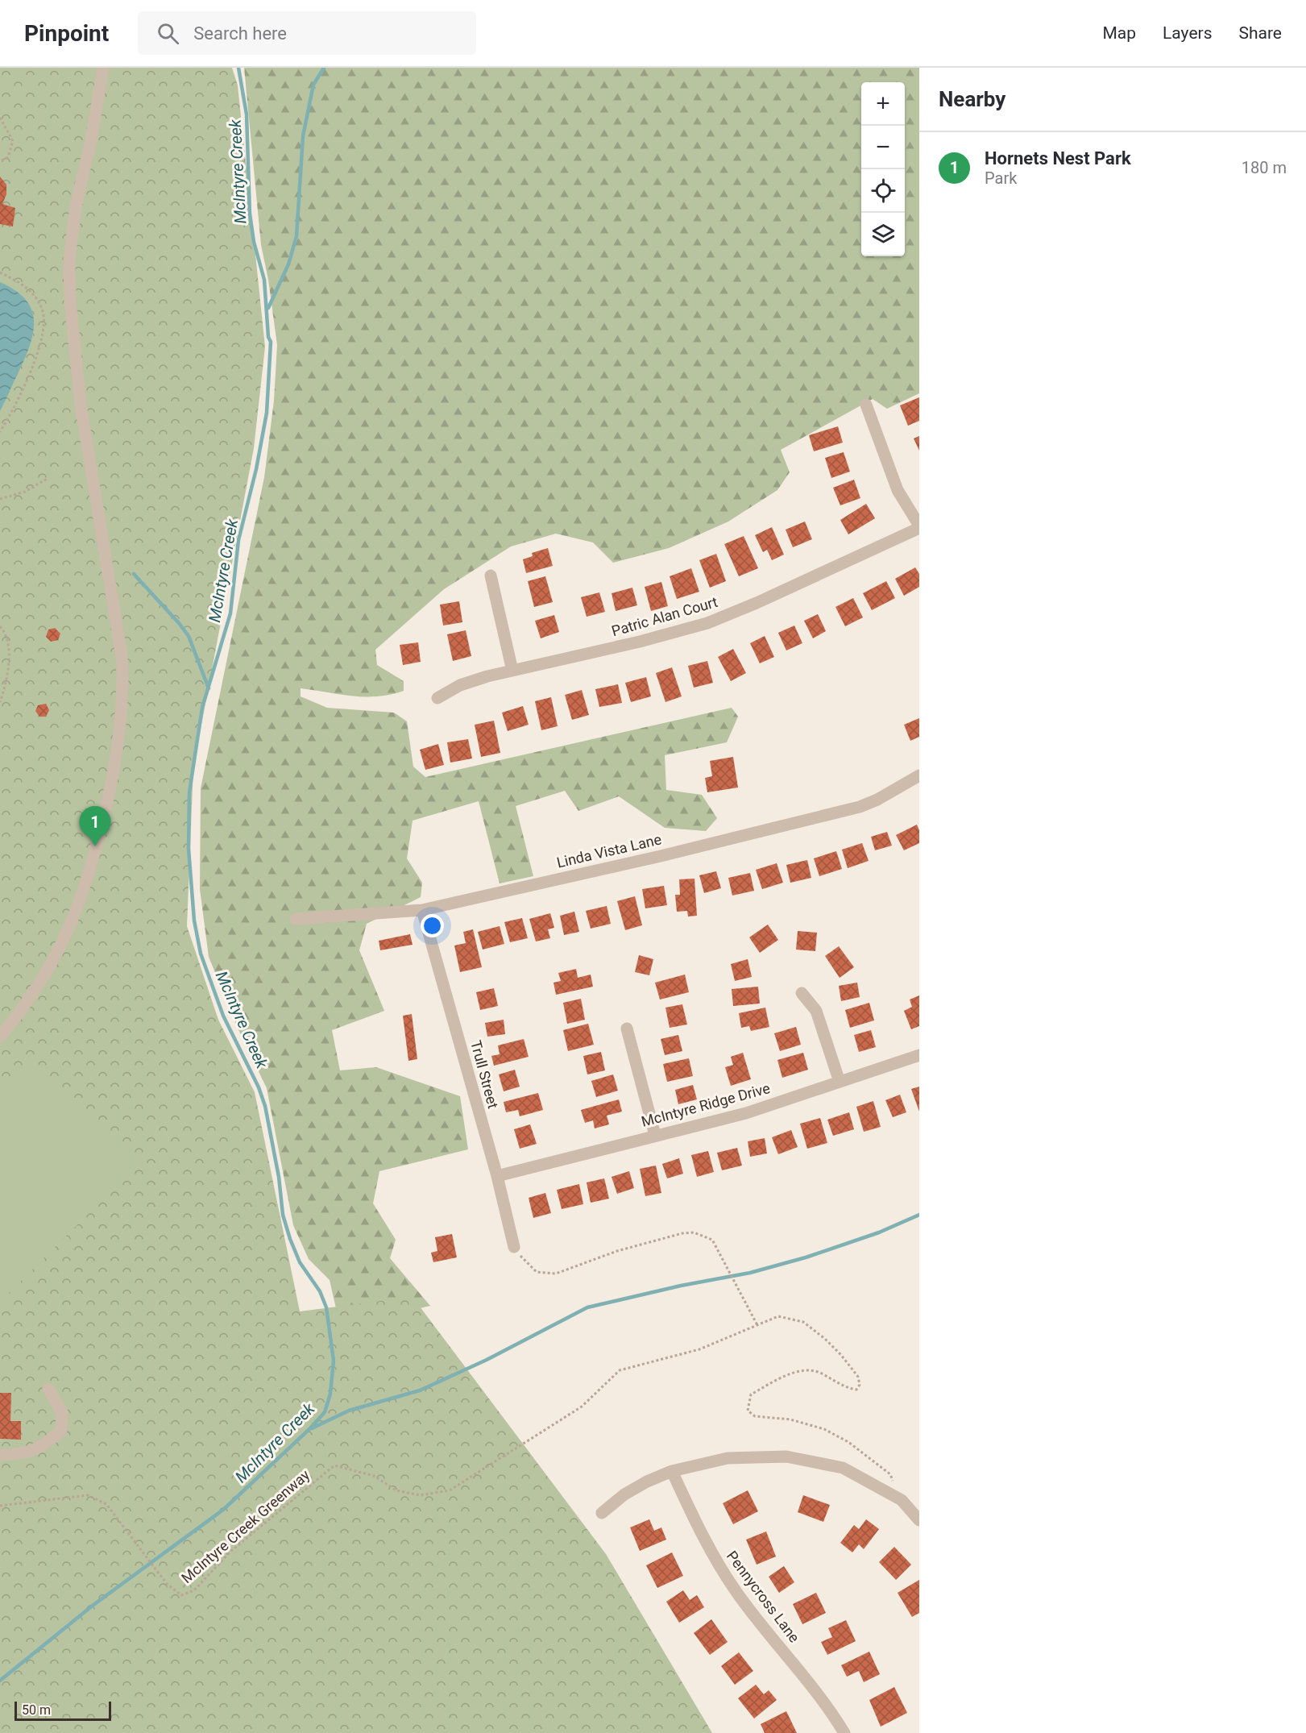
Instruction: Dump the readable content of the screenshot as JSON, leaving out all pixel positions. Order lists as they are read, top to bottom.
{
  "streets": {
    "street": [
      "Patric Alan Court",
      "Linda Vista Lane",
      "Trull Street",
      "McIntyre Ridge Drive",
      "Pennycross Lane"
    ],
    "path": ["McIntyre Creek Greenway"]
  },
  "crossings": [
    ["Linda Vista Lane", "Trull Street"],
    ["Trull Street", "McIntyre Ridge Drive"]
  ],
  "water": ["McIntyre Creek"],
  "scale_bar": "50 m",
  "page": {
    "header": "Pinpoint",
    "search": "Search here",
    "nav": ["Map", "Layers", "Share"],
    "heading": "Nearby",
    "map_buttons": ["+", "−"],
    "list": [
      {
        "mark": "1",
        "name": "Hornets Nest Park",
        "note": "Park",
        "value": "180 m"
      }
    ],
    "pins": "1",
    "scale": "50 m"
  }
}
